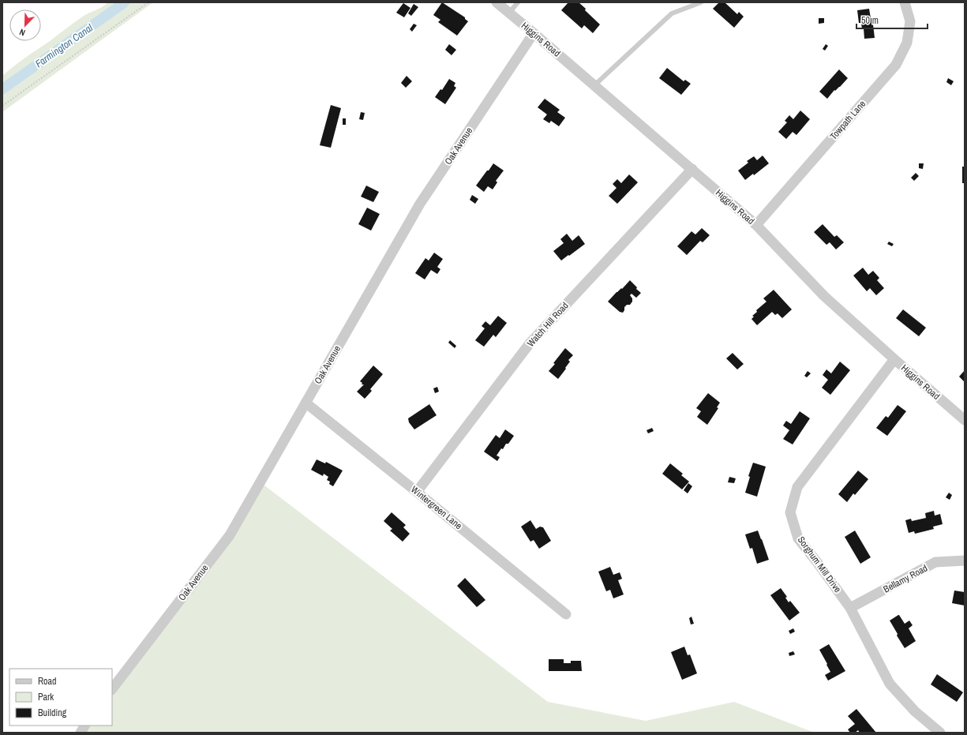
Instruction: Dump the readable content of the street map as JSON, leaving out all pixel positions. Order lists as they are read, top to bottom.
{
  "streets": {
    "street": [
      "Higgins Road",
      "Towpath Lane",
      "Oak Avenue",
      "Watch Hill Road",
      "Wintergreen Lane",
      "Sorghum Mill Drive",
      "Bellamy Road"
    ]
  },
  "crossings": [
    ["Higgins Road", "Towpath Lane"],
    ["Higgins Road", "Oak Avenue"],
    ["Higgins Road", "Watch Hill Road"],
    ["Higgins Road", "Sorghum Mill Drive"],
    ["Oak Avenue", "Wintergreen Lane"],
    ["Watch Hill Road", "Wintergreen Lane"],
    ["Sorghum Mill Drive", "Bellamy Road"]
  ],
  "water": ["Farmington Canal"],
  "legend": ["Road", "Park", "Building"],
  "scale_bar": "50 m",
  "north": "bottom left"
}
